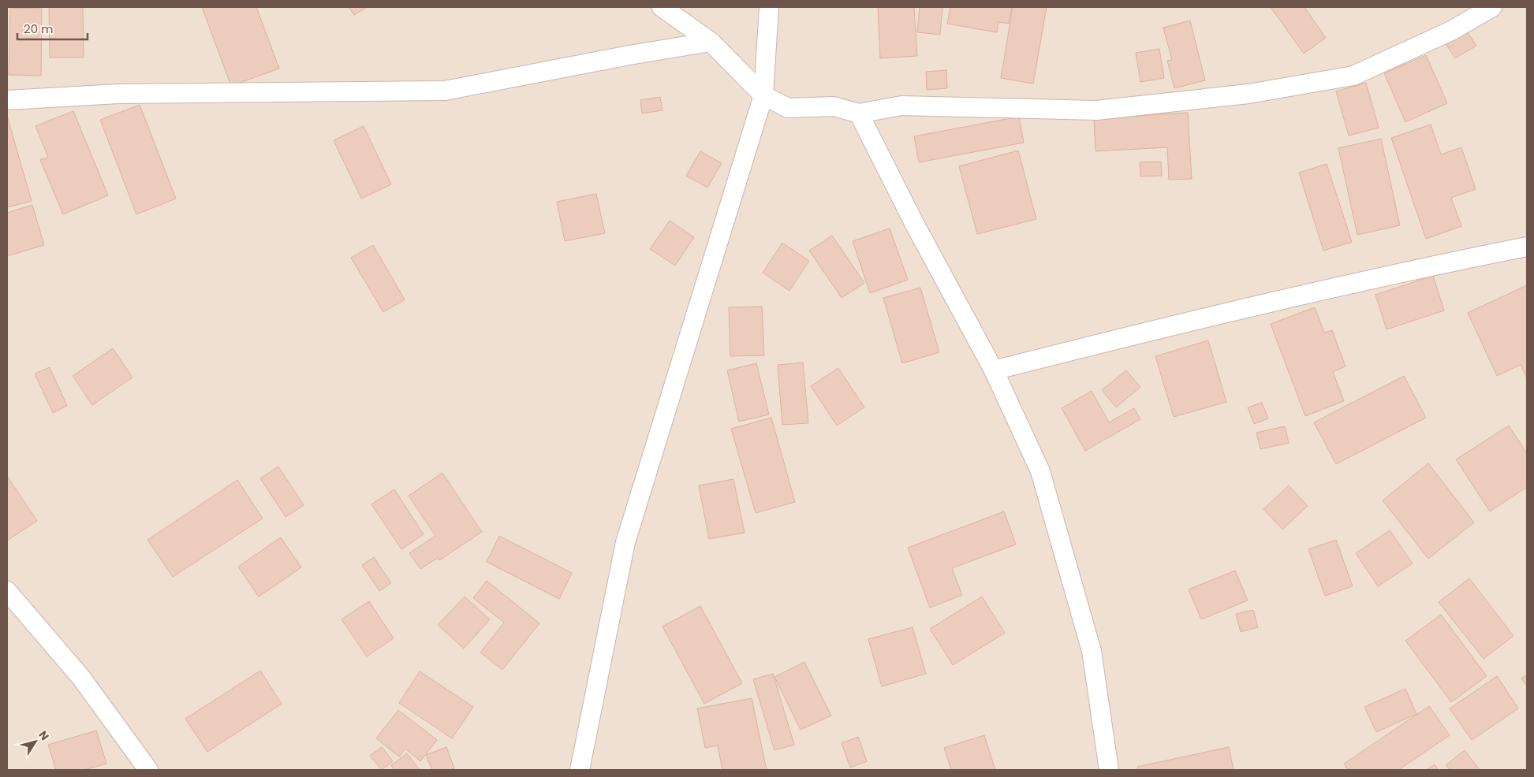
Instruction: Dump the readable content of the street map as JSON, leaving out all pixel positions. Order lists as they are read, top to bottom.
{
  "scale_bar": "20 m",
  "north": "top right"
}
